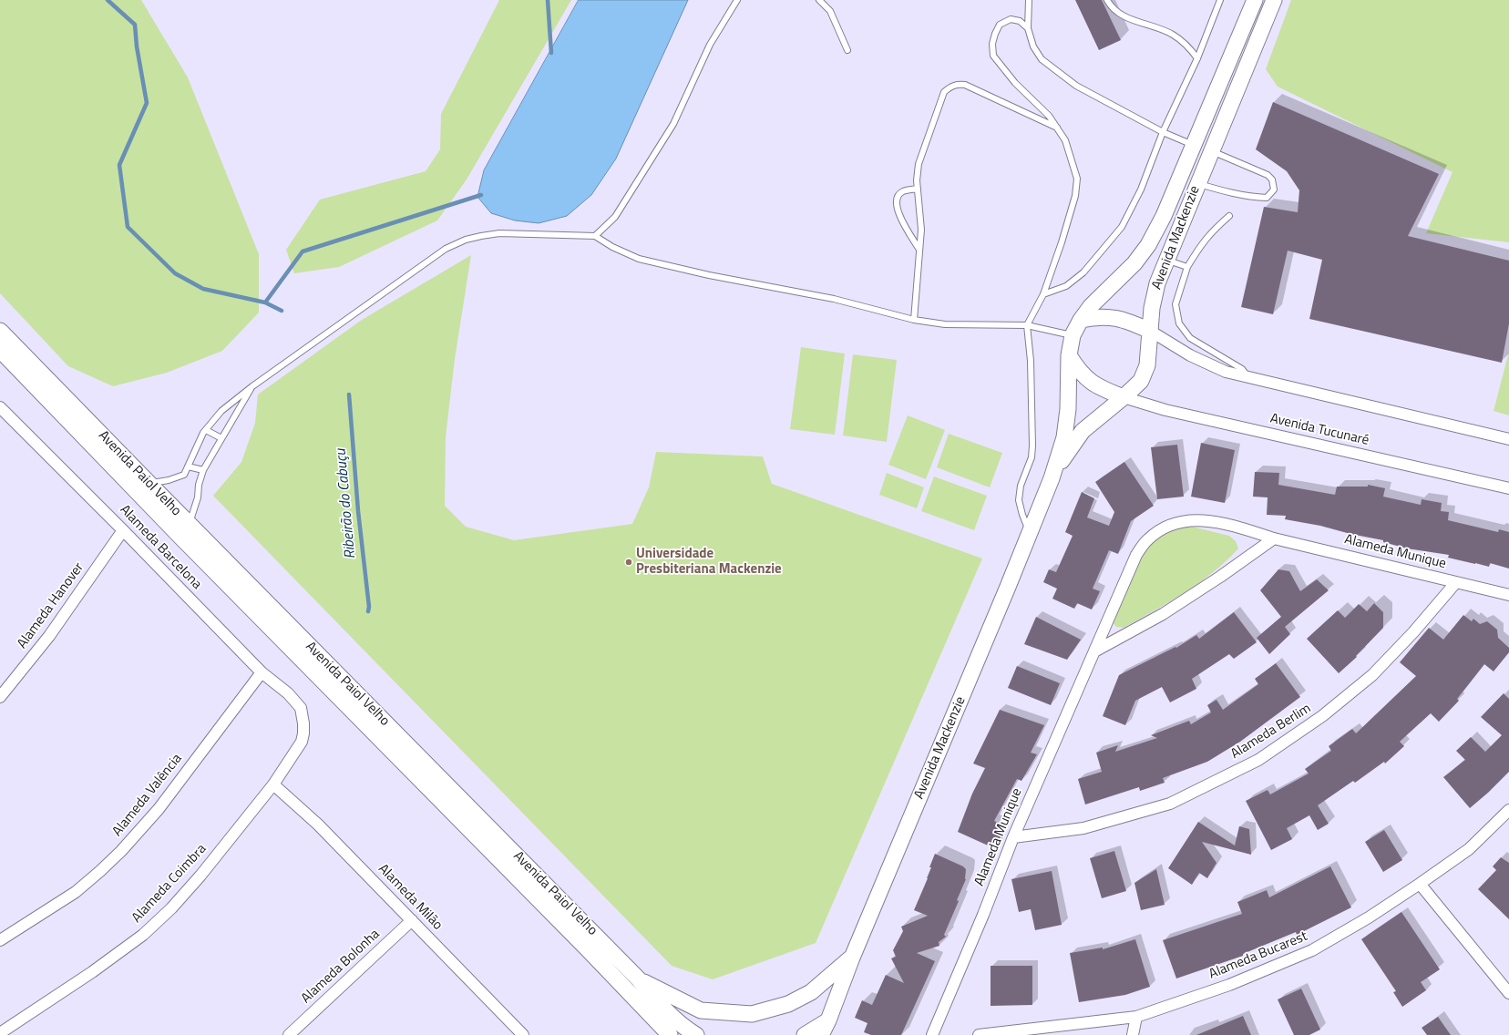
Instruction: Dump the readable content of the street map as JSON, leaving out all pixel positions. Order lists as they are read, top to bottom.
{
  "streets": {
    "main road": ["Avenida Mackenzie", "Avenida Paiol Velho"],
    "street": [
      "Avenida Tucunaré",
      "Alameda Barcelona",
      "Alameda Munique",
      "Alameda Hanover",
      "Alameda Berlim",
      "Alameda Valência",
      "Alameda Coimbra",
      "Alameda Milão",
      "Alameda Bucarest",
      "Alameda Bolonha"
    ]
  },
  "crossings": [
    ["Avenida Mackenzie", "Avenida Tucunaré"],
    ["Alameda Barcelona", "Alameda Hanover"],
    ["Alameda Barcelona", "Alameda Valência"],
    ["Alameda Barcelona", "Alameda Coimbra"],
    ["Alameda Munique", "Alameda Berlim"],
    ["Alameda Coimbra", "Alameda Milão"],
    ["Alameda Milão", "Alameda Bolonha"]
  ],
  "water": ["Ribeirão do Cabuçu"],
  "places": ["Universidade Presbiteriana Mackenzie"]
}
